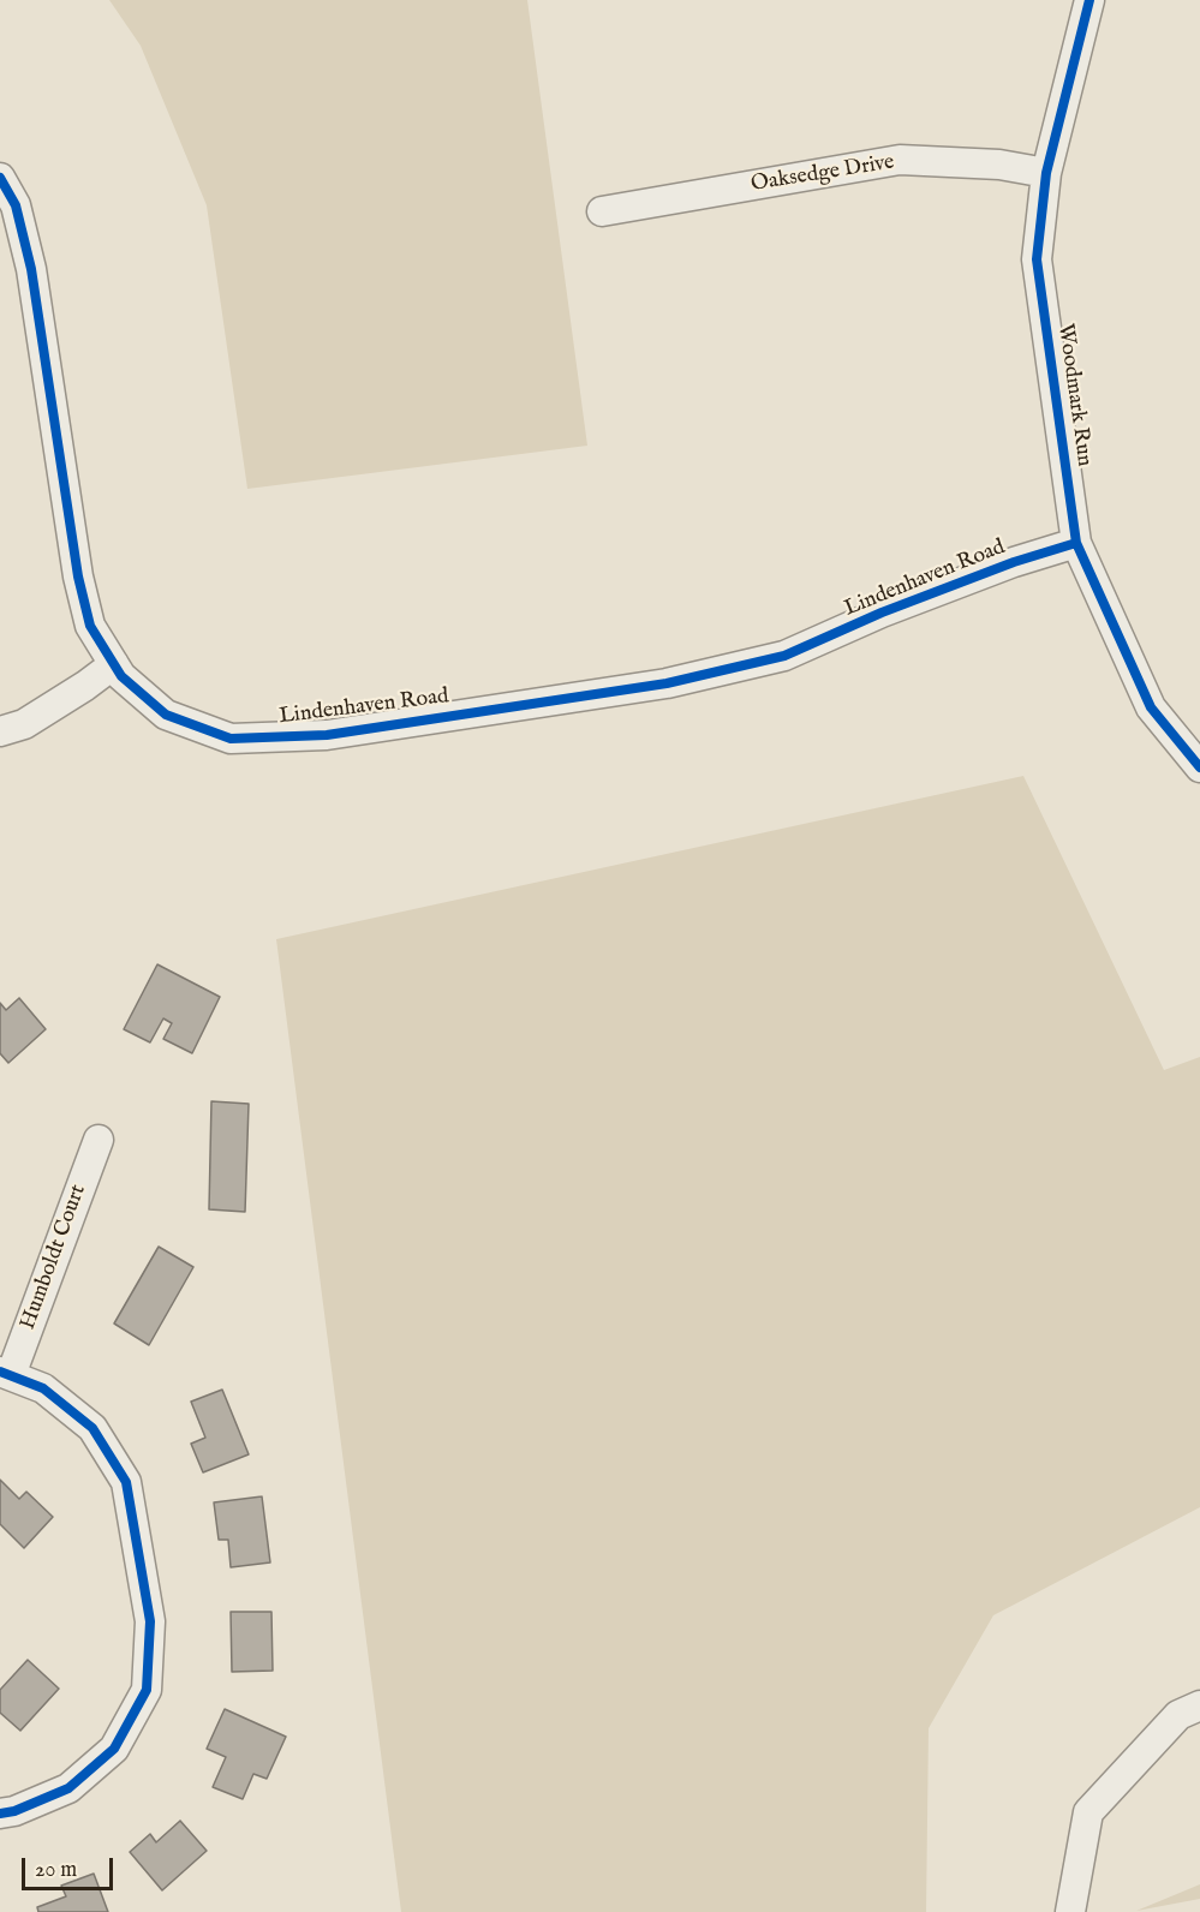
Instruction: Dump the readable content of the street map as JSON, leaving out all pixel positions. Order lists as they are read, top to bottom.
{
  "streets": {
    "street": [
      "Oaksedge Drive",
      "Woodmark Run",
      "Lindenhaven Road",
      "Humboldt Court"
    ]
  },
  "crossings": [
    ["Oaksedge Drive", "Woodmark Run"],
    ["Woodmark Run", "Lindenhaven Road"]
  ],
  "scale_bar": "20 m"
}
